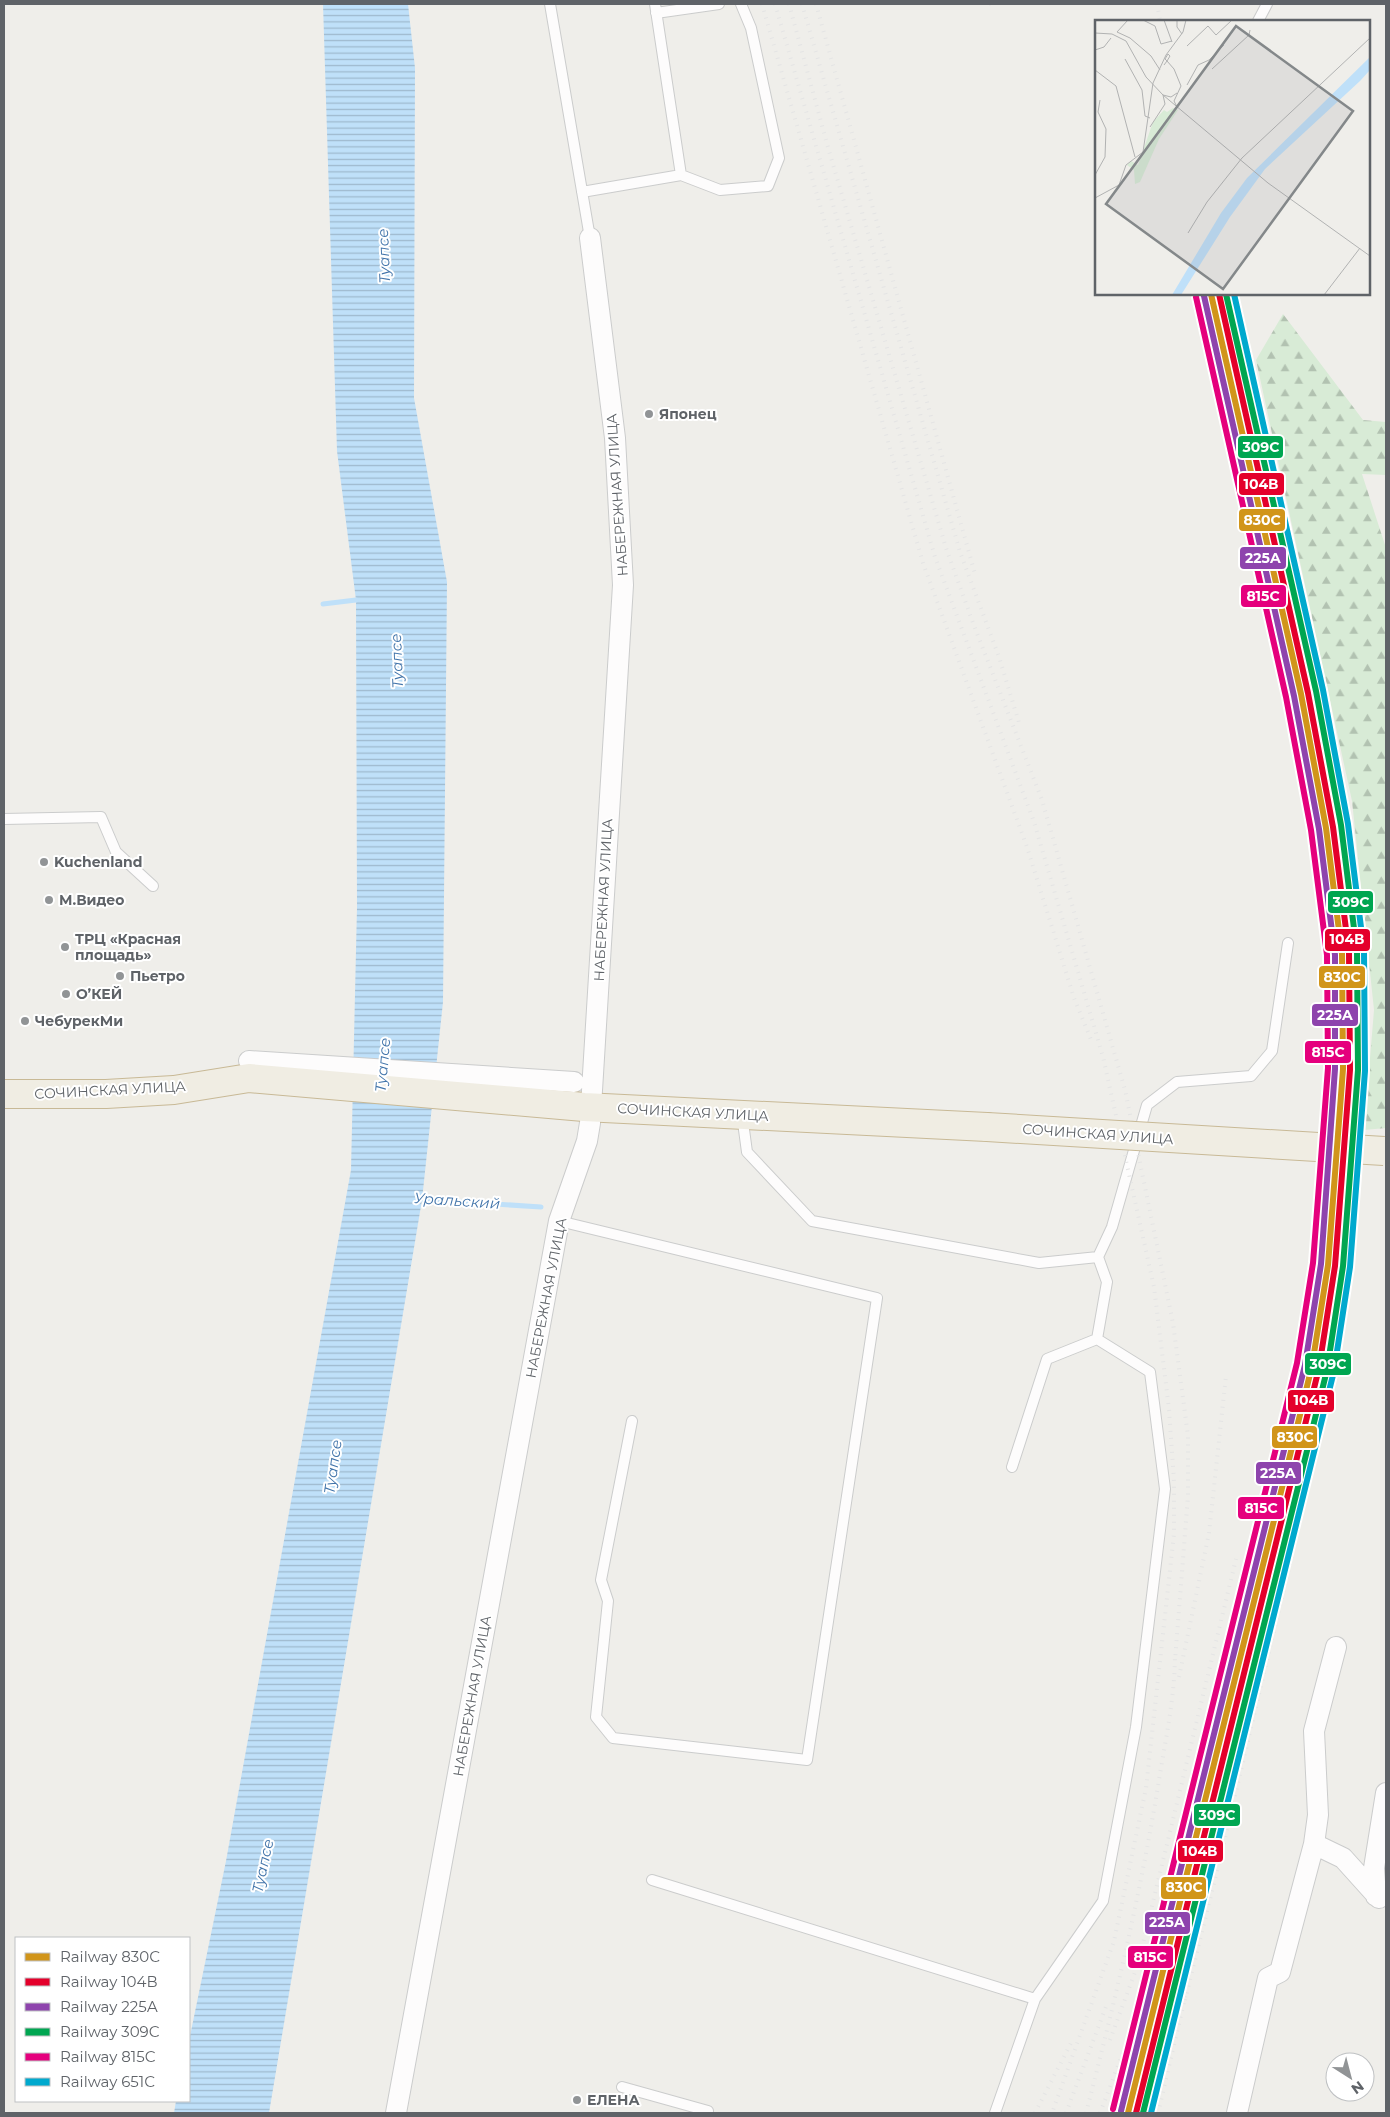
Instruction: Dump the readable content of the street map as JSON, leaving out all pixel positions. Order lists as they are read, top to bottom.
{
  "streets": {
    "highway": ["СОЧИНСКАЯ УЛИЦА"],
    "street": ["НАБЕРЕЖНАЯ УЛИЦА"]
  },
  "crossings": [
    ["НАБЕРЕЖНАЯ УЛИЦА", "СОЧИНСКАЯ УЛИЦА"]
  ],
  "water": ["Туапсе", "Уральский"],
  "places": [
    "Японец",
    "Kuchenland",
    "М.Видео",
    "ТРЦ «Красная площадь»",
    "Пьетро",
    "О’КЕЙ",
    "ЧебурекМи",
    "ЕЛЕНА"
  ],
  "lines": [
    "rail line 830С",
    "rail line 104В",
    "rail line 309С",
    "rail line 651С",
    "rail line 225А",
    "rail line 815С"
  ],
  "legend": [
    "Railway 830С",
    "Railway 104В",
    "Railway 225А",
    "Railway 309С",
    "Railway 815С",
    "Railway 651С"
  ],
  "north": "bottom right"
}
